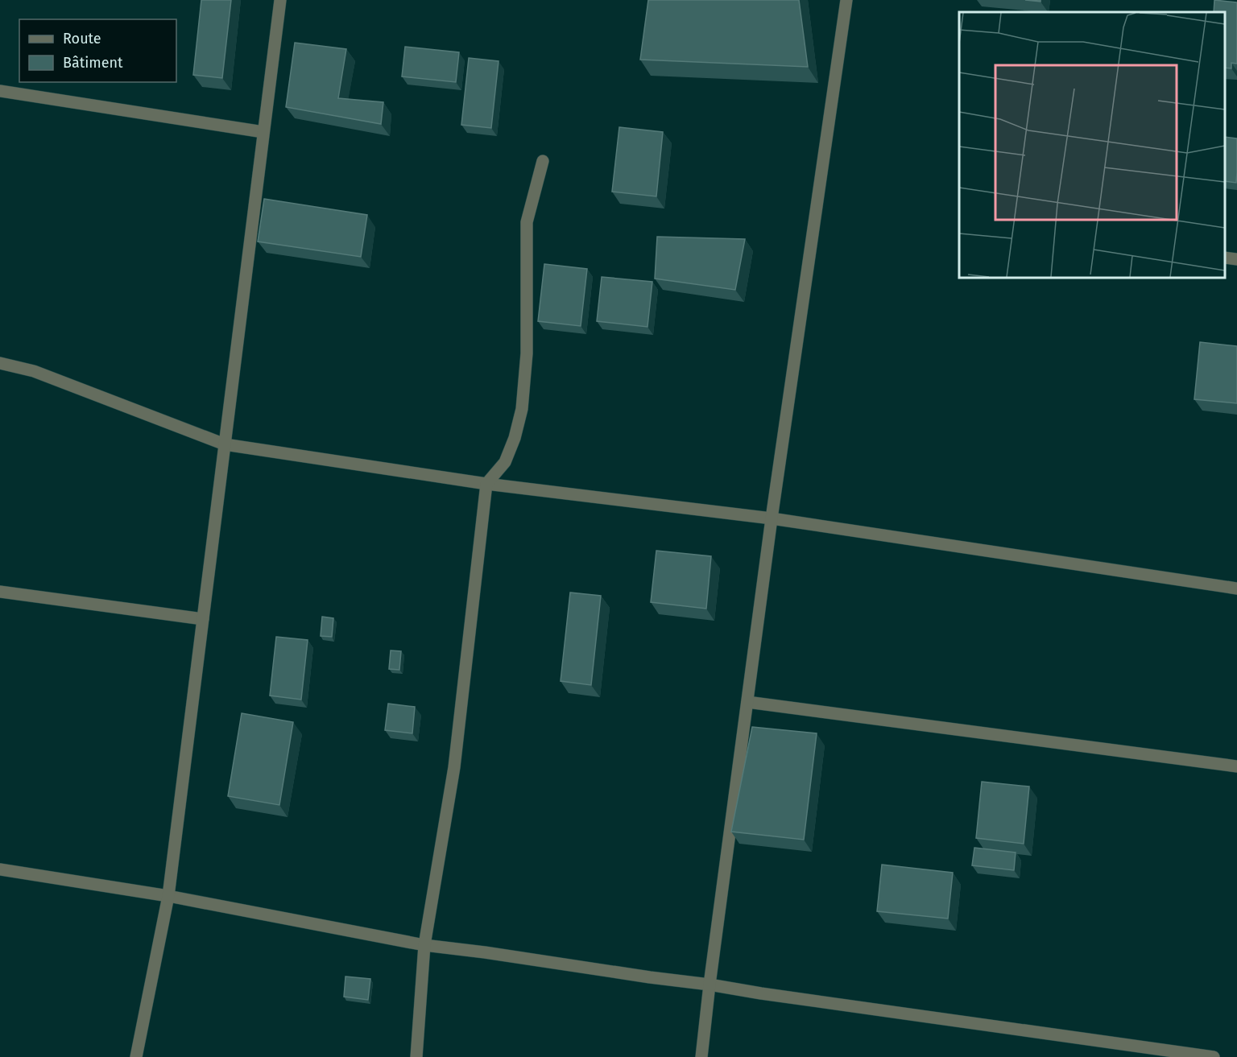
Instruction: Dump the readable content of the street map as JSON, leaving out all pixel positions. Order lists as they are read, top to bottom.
{
  "legend": ["Route", "Bâtiment"]
}
